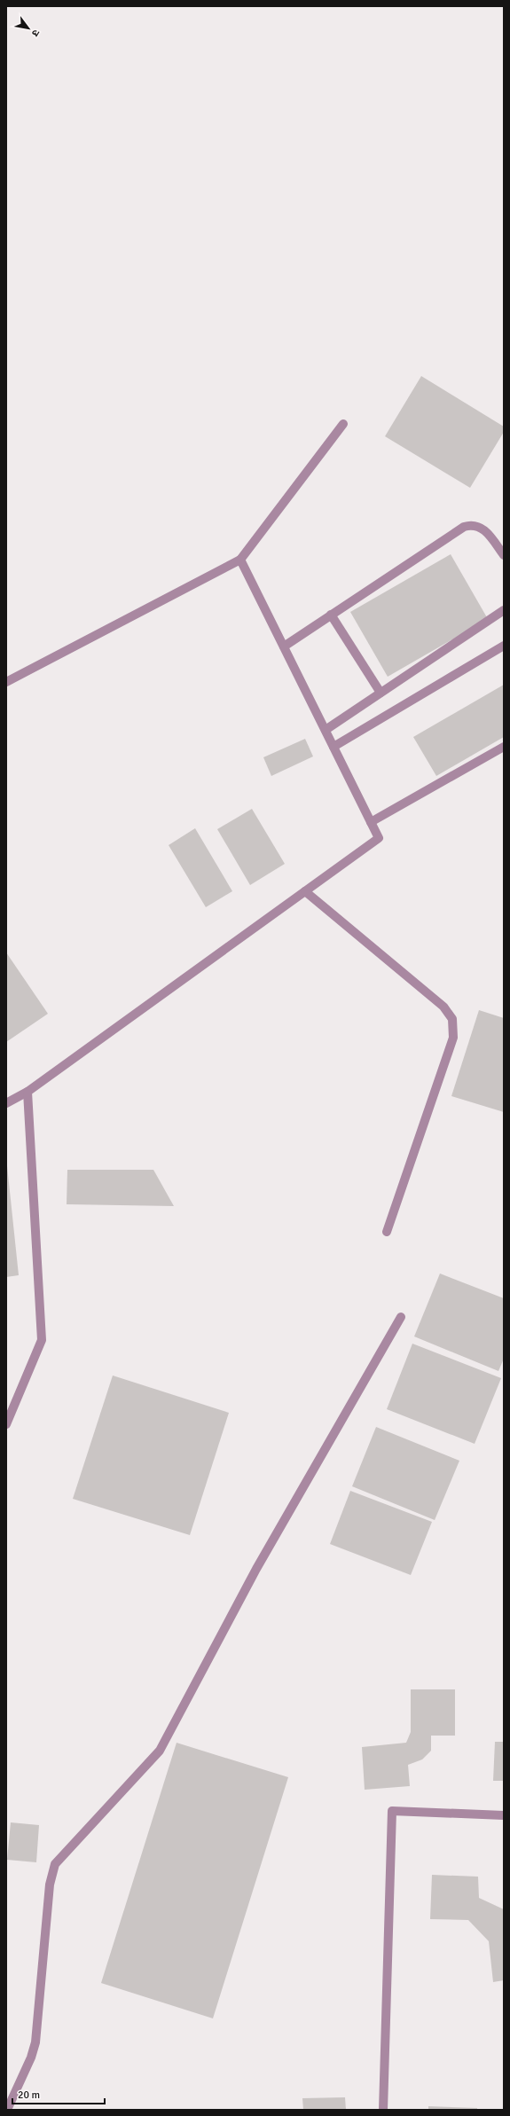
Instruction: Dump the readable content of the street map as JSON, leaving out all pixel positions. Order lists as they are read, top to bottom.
{
  "scale_bar": "20 m",
  "north": "bottom right"
}
